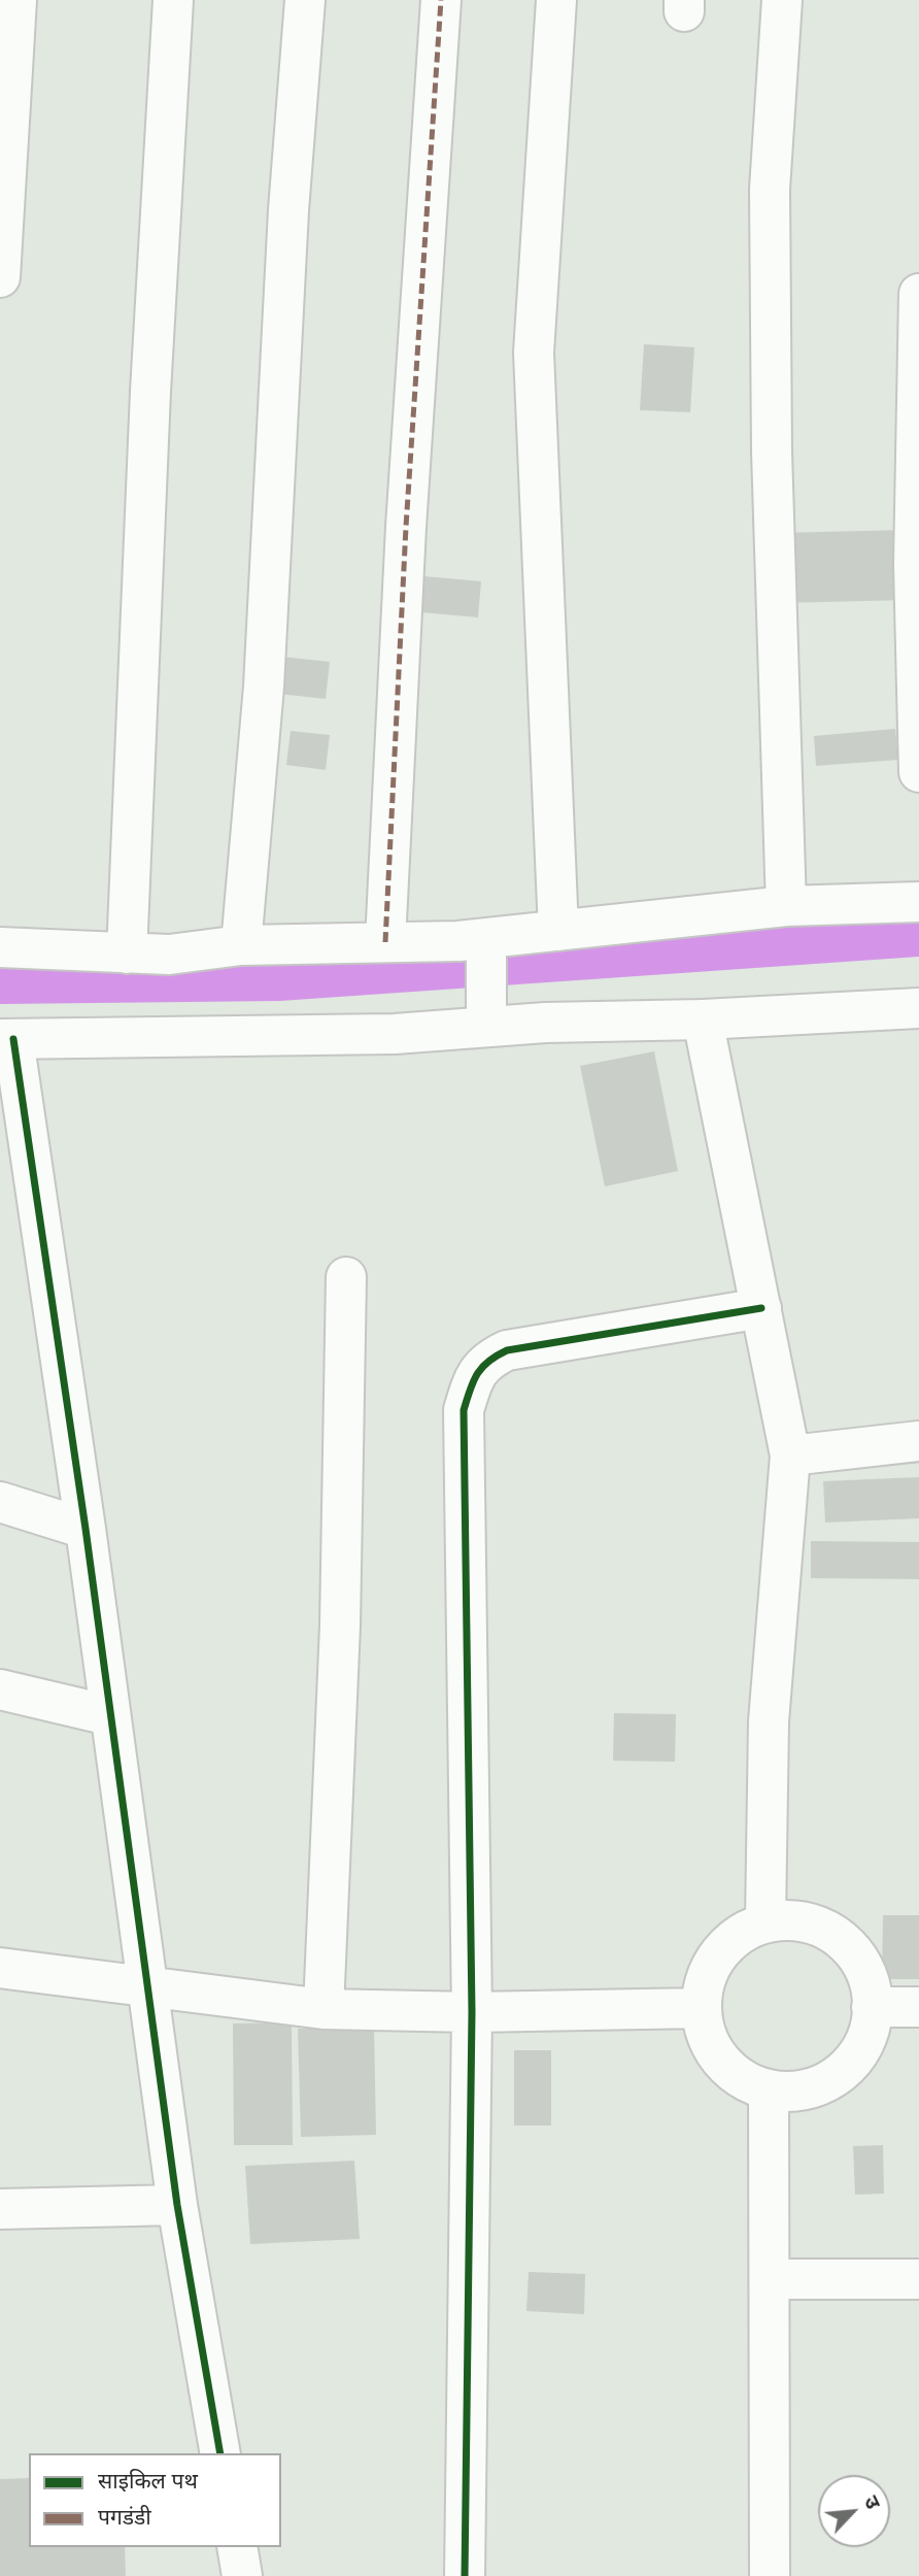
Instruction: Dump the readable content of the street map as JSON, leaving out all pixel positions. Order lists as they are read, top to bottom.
{
  "legend": ["साइकिल पथ", "पगडंडी"],
  "north": "top right"
}
